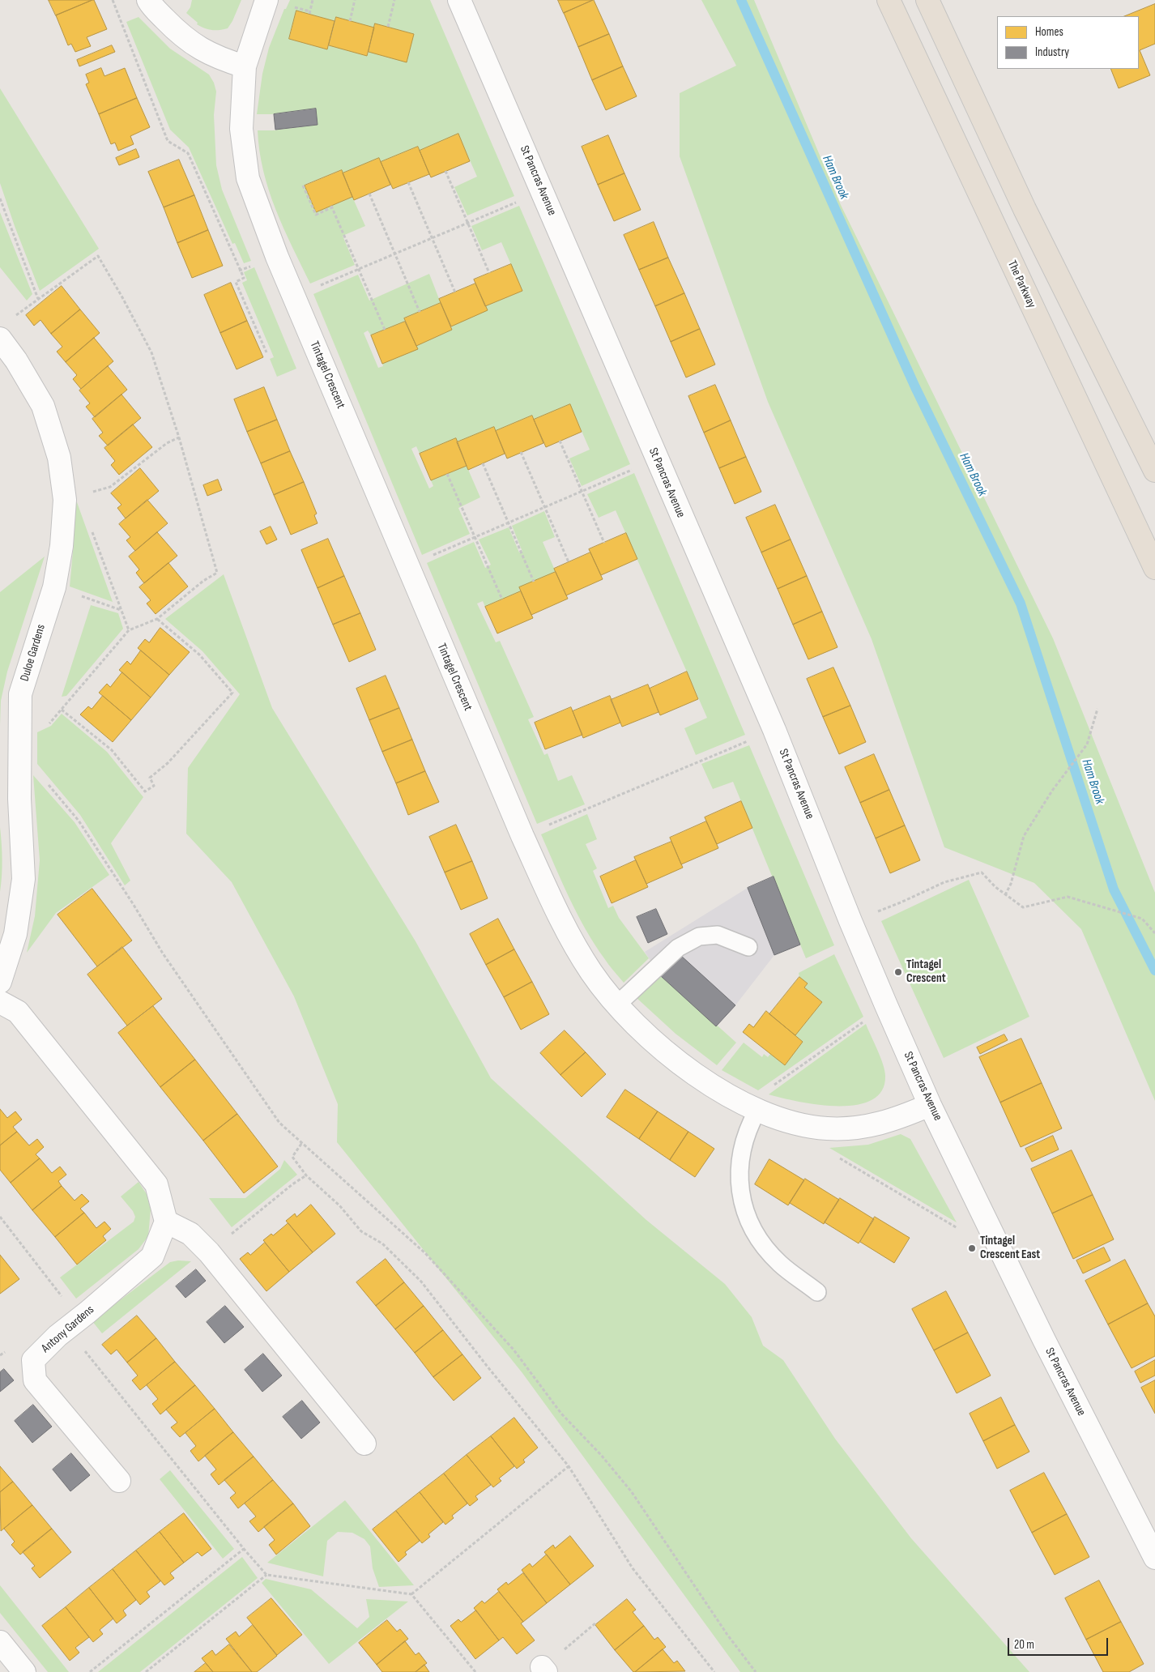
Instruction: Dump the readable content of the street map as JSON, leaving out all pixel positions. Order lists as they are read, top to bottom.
{
  "streets": {
    "highway": ["The Parkway"],
    "street": [
      "St Pancras Avenue",
      "Tintagel Crescent",
      "Duloe Gardens",
      "Antony Gardens"
    ]
  },
  "crossings": [
    ["St Pancras Avenue", "Tintagel Crescent"]
  ],
  "water": ["Ham Brook"],
  "places": ["Tintagel Crescent", "Tintagel Crescent East"],
  "legend": ["Homes", "Industry"],
  "scale_bar": "20 m"
}
